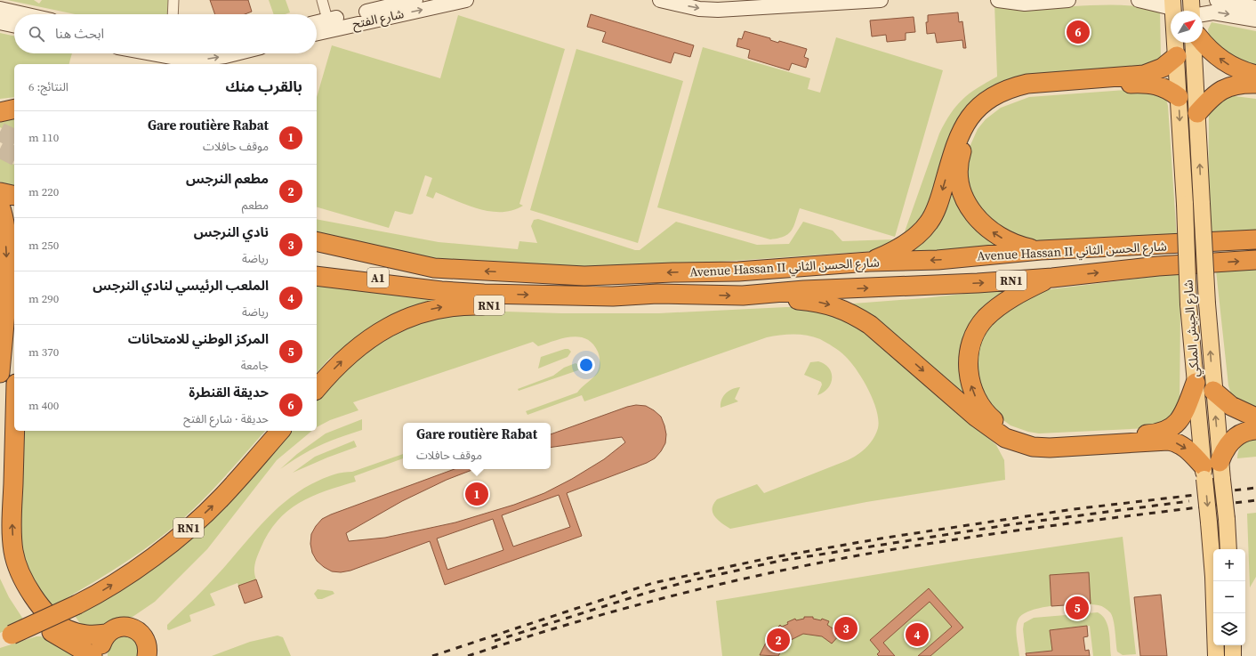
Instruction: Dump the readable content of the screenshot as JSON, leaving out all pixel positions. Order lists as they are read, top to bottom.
{
  "streets": {
    "highway": ["Avenue Hassan II شارع الحسن الثاني", "A1", "RN1"],
    "main road": ["شارع الجيش الملكي"],
    "street": ["شارع الفتح"]
  },
  "crossings": [
    ["Avenue Hassan II شارع الحسن الثاني", "A1"],
    ["Avenue Hassan II شارع الحسن الثاني", "RN1"]
  ],
  "north": "top right",
  "page": {
    "search": "ابحث هنا",
    "pins": [
      "6",
      "1",
      "5",
      "3",
      "4",
      "2"
    ],
    "heading": ["بالقرب منك", "النتائج: 6"],
    "list": [
      {
        "mark": "1",
        "name": "Gare routière Rabat",
        "note": "موقف حافلات",
        "value": "110 m"
      },
      {
        "mark": "2",
        "name": "مطعم النرجس",
        "note": "مطعم",
        "value": "220 m"
      },
      {
        "mark": "3",
        "name": "نادي النرجس",
        "note": "رياضة",
        "value": "250 m"
      },
      {
        "mark": "4",
        "name": "الملعب الرئيسي لنادي النرجس",
        "note": "رياضة",
        "value": "290 m"
      },
      {
        "mark": "5",
        "name": "المركز الوطني للامتحانات",
        "note": "جامعة",
        "value": "370 m"
      },
      {
        "mark": "6",
        "name": "حديقة القنطرة",
        "note": "حديقة · شارع الفتح",
        "value": "400 m"
      }
    ],
    "popup": ["Gare routière Rabat", "موقف حافلات"],
    "map_buttons": ["+", "−"]
  }
}
